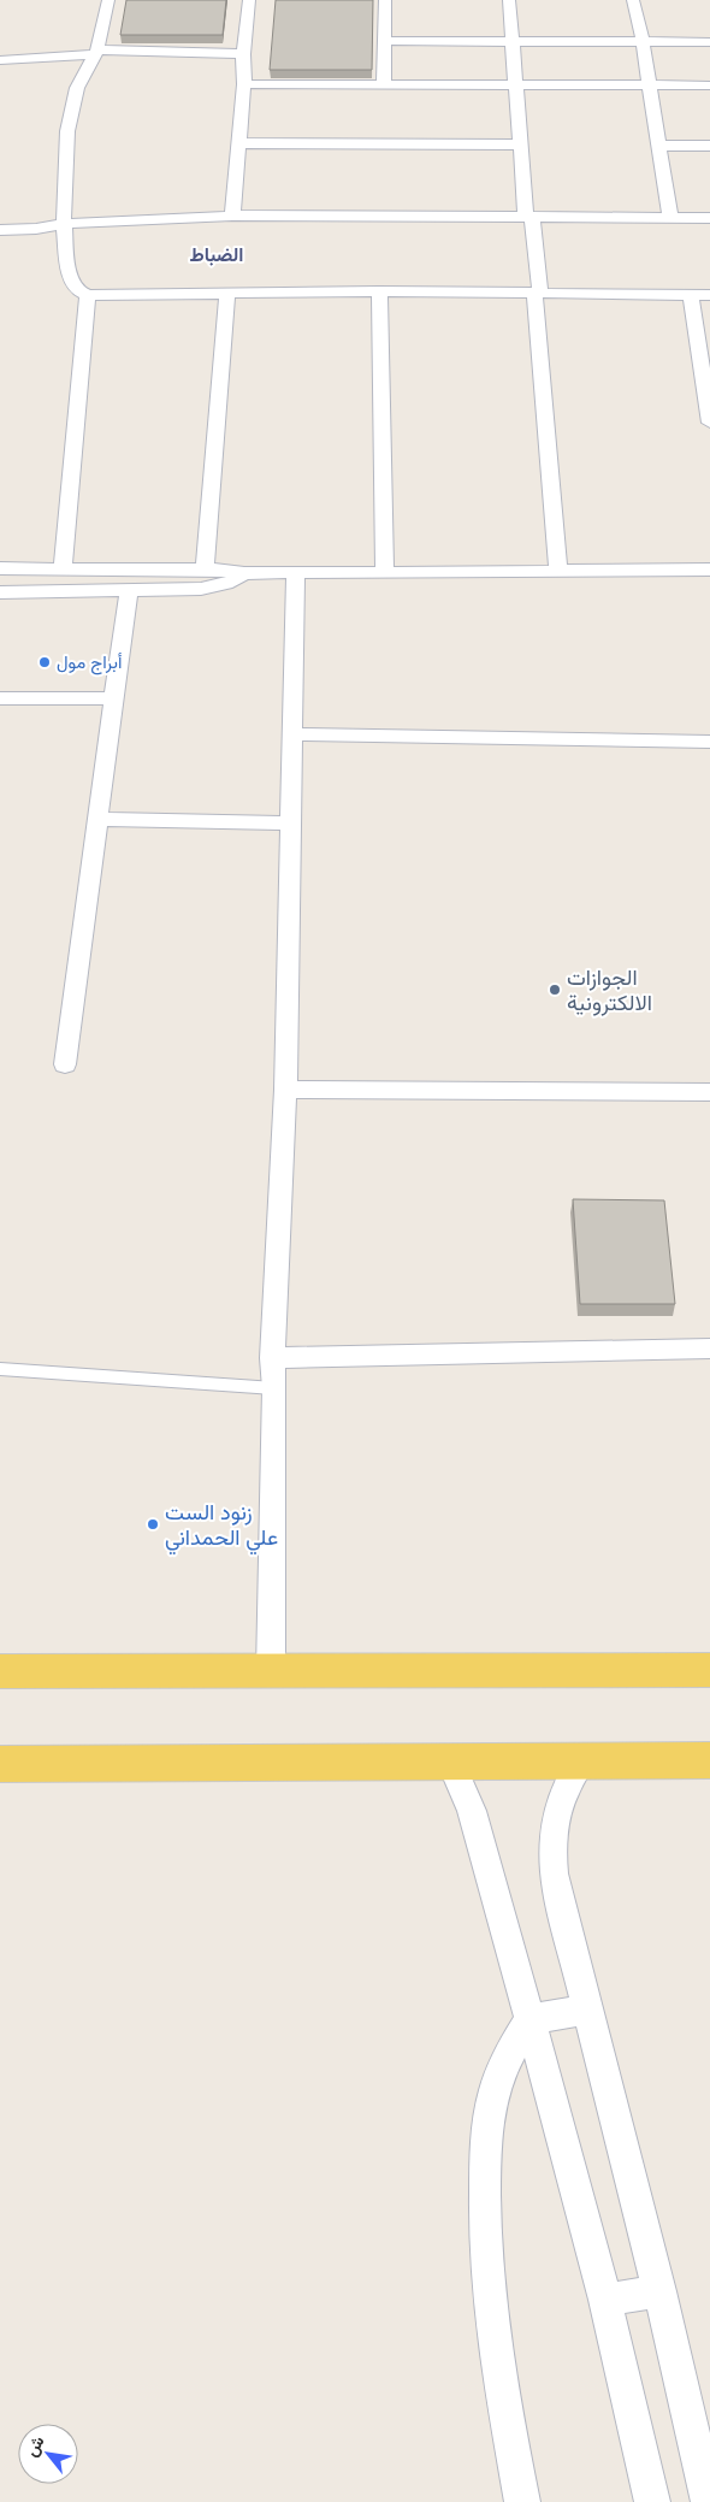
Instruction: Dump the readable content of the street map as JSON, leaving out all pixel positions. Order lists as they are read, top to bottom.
{
  "districts": ["الضباط"],
  "places": ["أبراج مول", "الجوازات الالكترونية", "زنود الست علي الحمداني"],
  "north": "top left"
}
